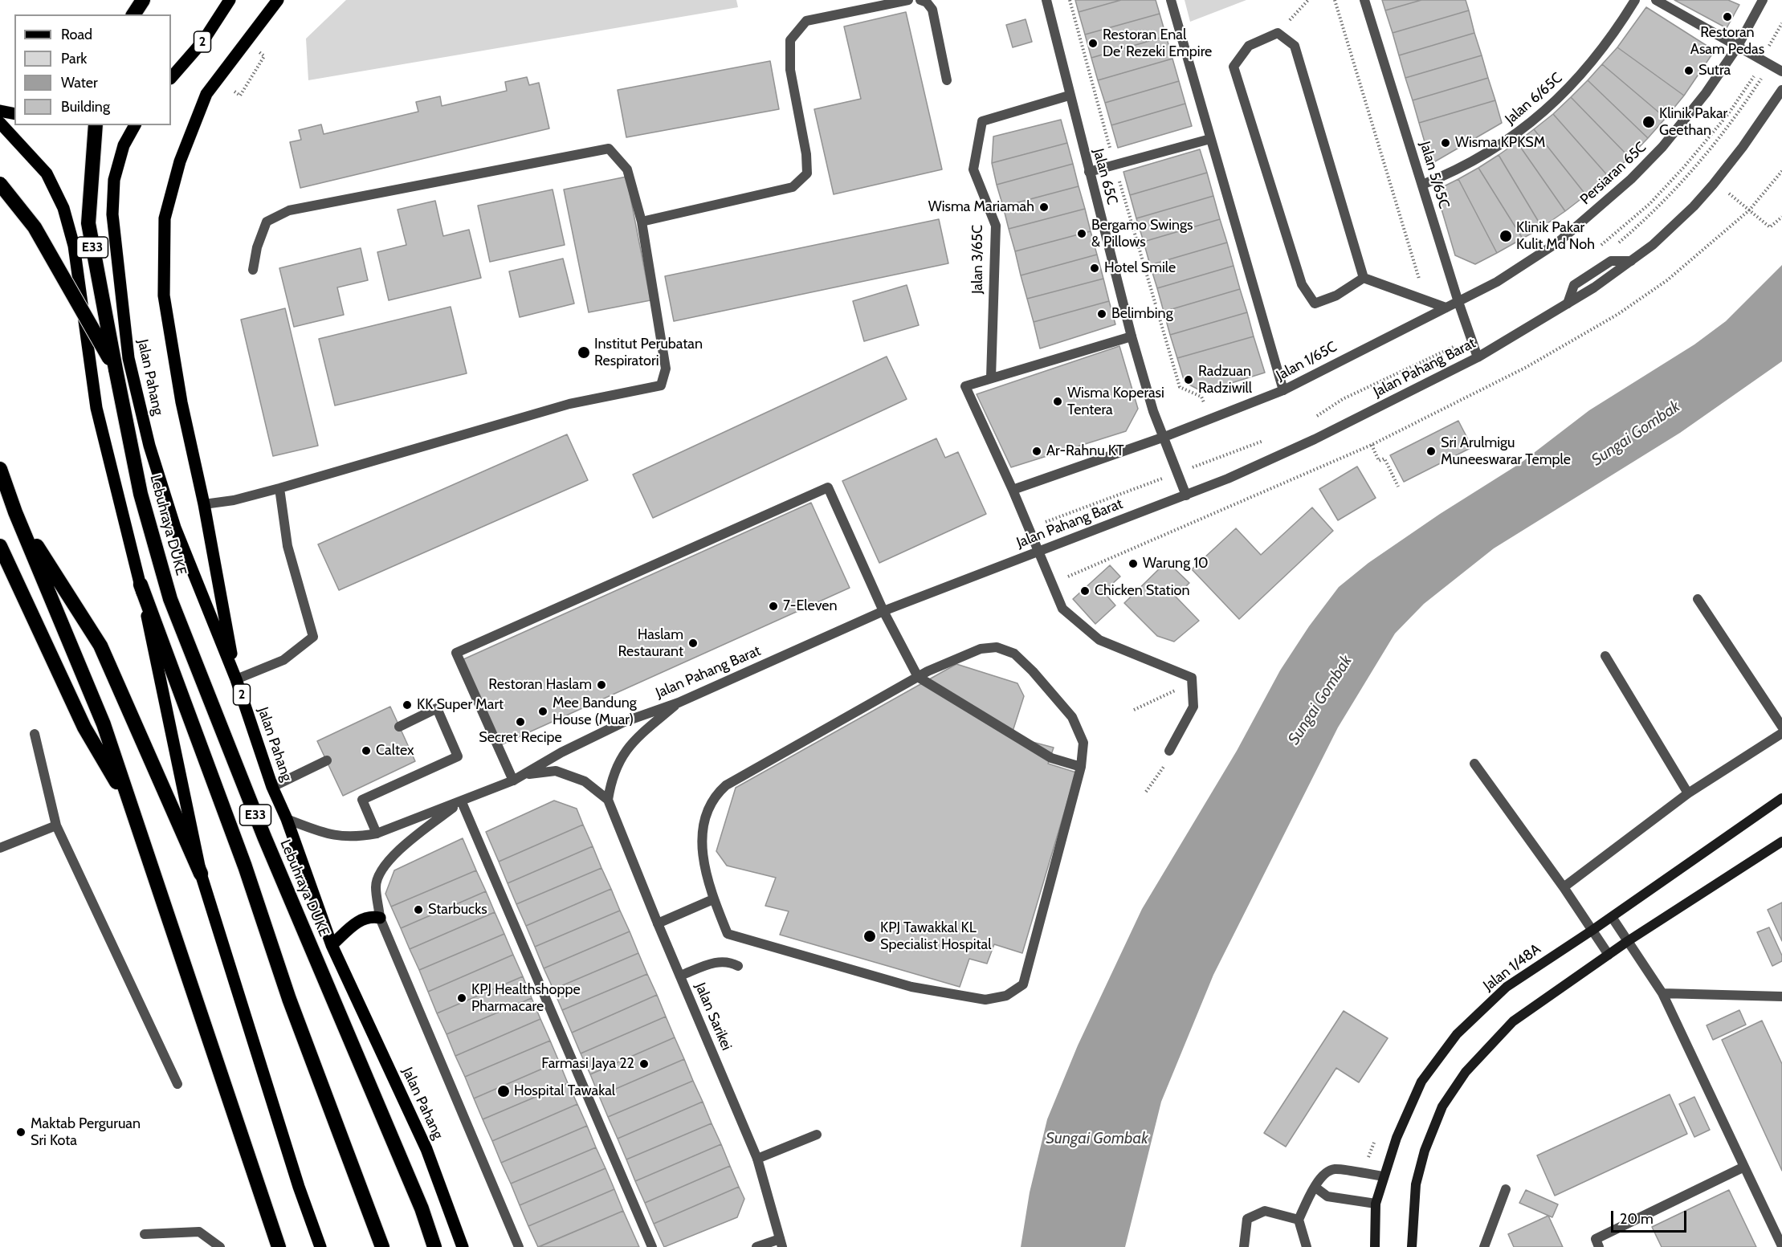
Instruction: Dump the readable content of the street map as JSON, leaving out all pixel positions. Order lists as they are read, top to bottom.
{
  "streets": {
    "highway": ["E33", "Lebuhraya DUKE"],
    "main road": ["2", "Jalan Pahang", "Jalan 1/48A"],
    "street": [
      "Jalan 6/65C",
      "Persiaran 65C",
      "Jalan 5/65C",
      "Jalan 65C",
      "Jalan 3/65C",
      "Jalan 1/65C",
      "Jalan Pahang Barat",
      "Jalan Sarikei"
    ]
  },
  "crossings": [
    ["Jalan 6/65C", "Jalan 5/65C"],
    ["Persiaran 65C", "Jalan 5/65C"],
    ["Persiaran 65C", "Jalan 1/65C"],
    ["Jalan 5/65C", "Jalan 1/65C"],
    ["Jalan 5/65C", "Jalan Pahang Barat"],
    ["Jalan 65C", "Jalan 3/65C"],
    ["Jalan 65C", "Jalan 1/65C"],
    ["Jalan 65C", "Jalan Pahang Barat"],
    ["E33", "Lebuhraya DUKE"],
    ["Jalan Pahang Barat", "Jalan Pahang"],
    ["Jalan Pahang Barat", "Jalan Sarikei"]
  ],
  "water": ["Sungai Gombak"],
  "places": [
    "Restoran Asam Pedas",
    "Restoran Enal De' Rezeki Empire",
    "Sutra",
    "Klinik Pakar Geethan",
    "Wisma KPKSM",
    "Wisma Mariamah",
    "Bergamo Swings & Pillows",
    "Klinik Pakar Kulit Md Noh",
    "Hotel Smile",
    "Belimbing",
    "Institut Perubatan Respiratori",
    "Radzuan Radziwill",
    "Wisma Koperasi Tentera",
    "Ar-Rahnu KT",
    "Sri Arulmigu Muneeswarar Temple",
    "Warung 10",
    "Chicken Station",
    "7-Eleven",
    "Haslam Restaurant",
    "Restoran Haslam",
    "KK Super Mart",
    "Mee Bandung House (Muar)",
    "Secret Recipe",
    "Caltex",
    "Starbucks",
    "KPJ Tawakkal KL Specialist Hospital",
    "KPJ Healthshoppe Pharmacare",
    "Farmasi Jaya 22",
    "Hospital Tawakal",
    "Maktab Perguruan Sri Kota"
  ],
  "legend": [
    "Road",
    "Park",
    "Water",
    "Building"
  ],
  "scale_bar": "20 m"
}
